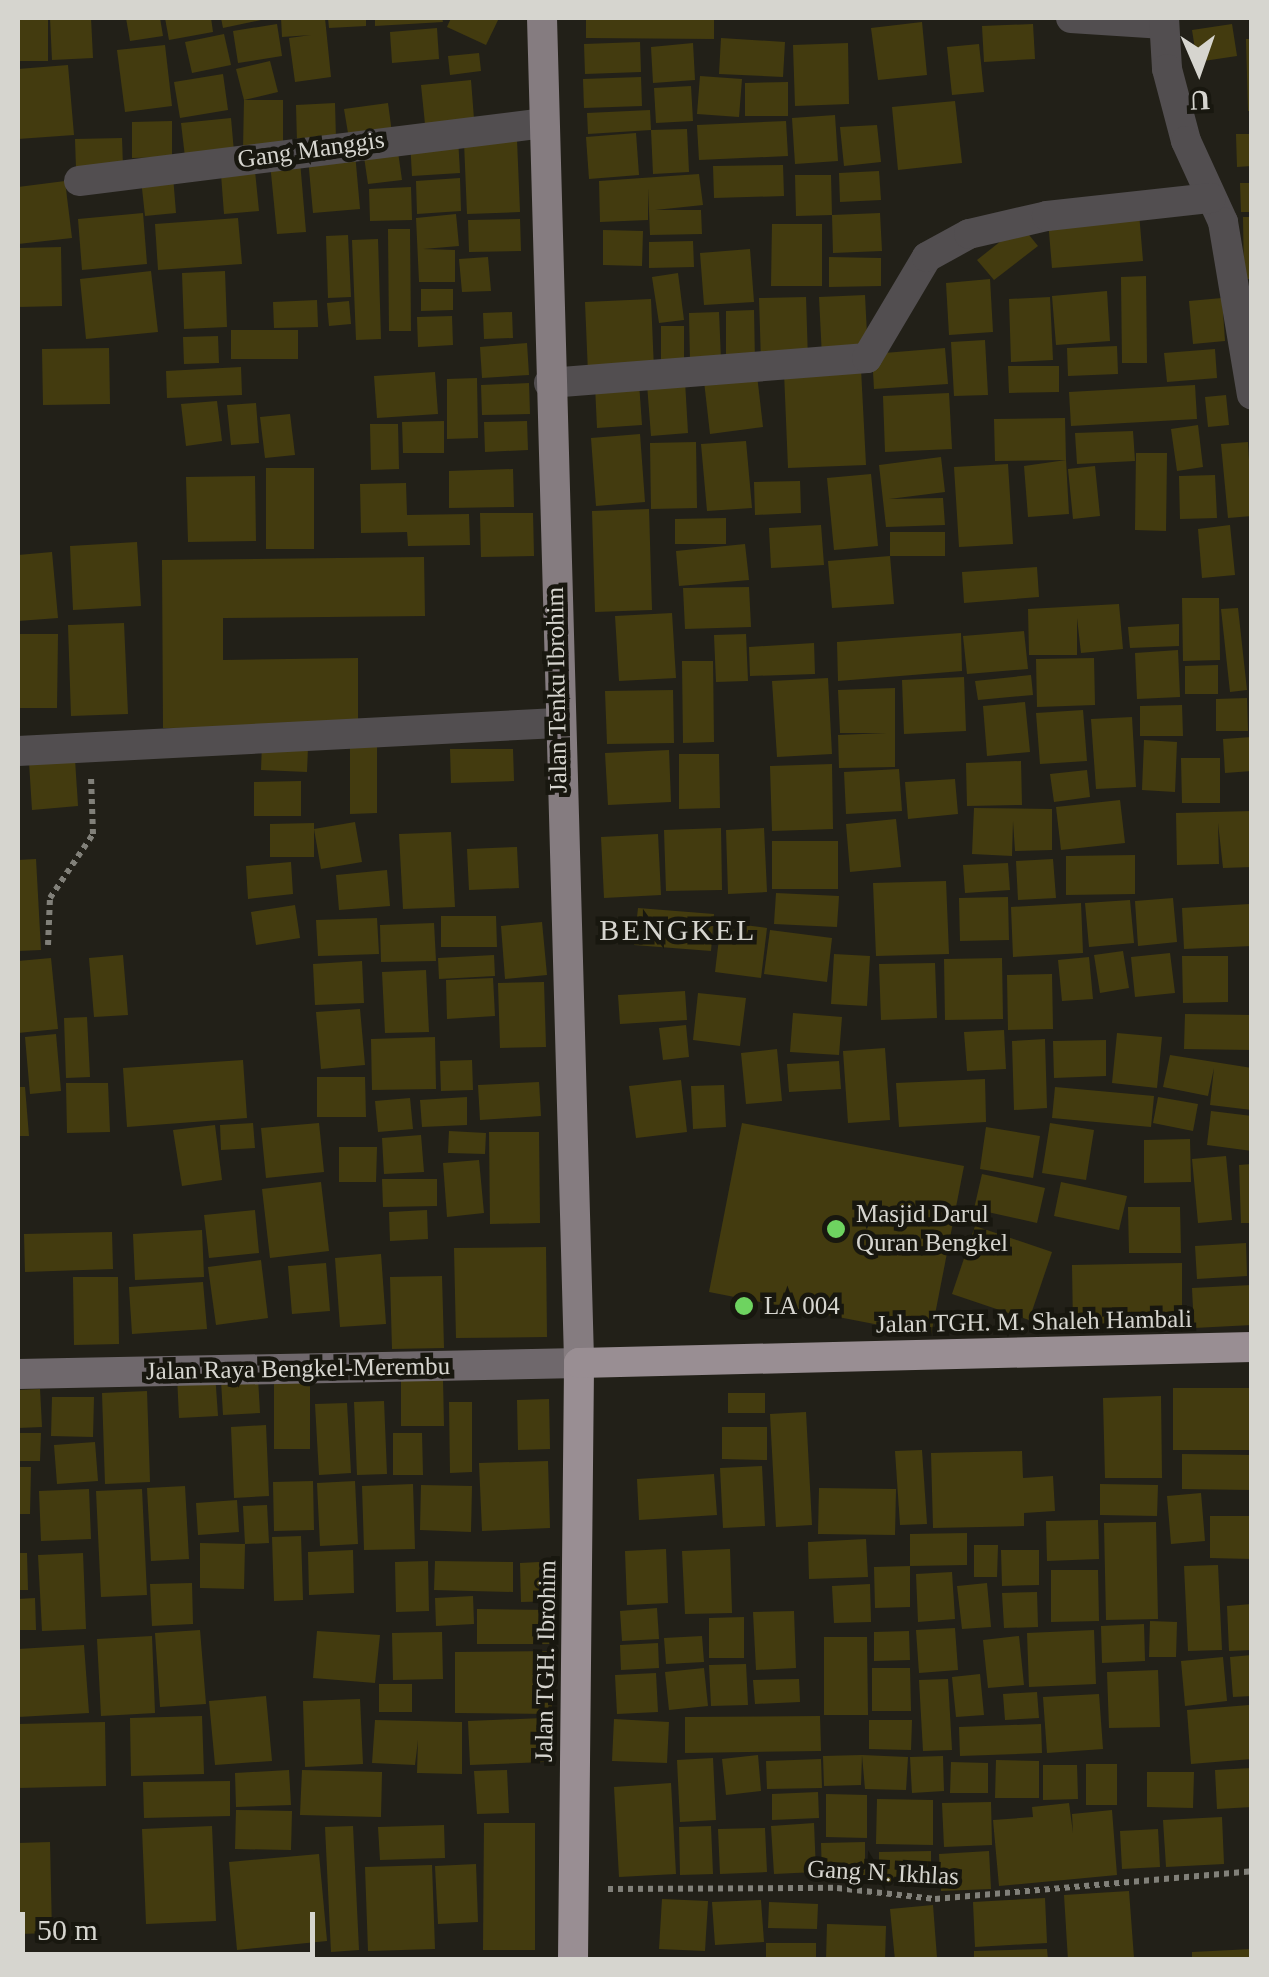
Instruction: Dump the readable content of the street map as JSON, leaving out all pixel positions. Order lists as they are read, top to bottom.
{
  "streets": {
    "highway": ["Jalan TGH. M. Shaleh Hambali", "Jalan TGH. Ibrohim"],
    "main road": ["Jalan Tenku Ibrohim"],
    "street": ["Gang Manggis", "Jalan Raya Bengkel-Merembu"],
    "path": ["Gang N. Ikhlas"]
  },
  "crossings": [
    ["Gang Manggis", "Jalan Tenku Ibrohim"],
    ["Jalan Tenku Ibrohim", "Jalan TGH. M. Shaleh Hambali"],
    ["Jalan Tenku Ibrohim", "Jalan Raya Bengkel-Merembu"],
    ["Jalan Tenku Ibrohim", "Jalan TGH. Ibrohim"],
    ["Jalan TGH. M. Shaleh Hambali", "Jalan Raya Bengkel-Merembu"],
    ["Jalan TGH. M. Shaleh Hambali", "Jalan TGH. Ibrohim"],
    ["Jalan Raya Bengkel-Merembu", "Jalan TGH. Ibrohim"],
    ["Jalan TGH. Ibrohim", "Gang N. Ikhlas"]
  ],
  "districts": ["BENGKEL"],
  "places": ["Masjid Darul Quran Bengkel", "LA 004"],
  "scale_bar": "50 m",
  "north": "bottom"
}
